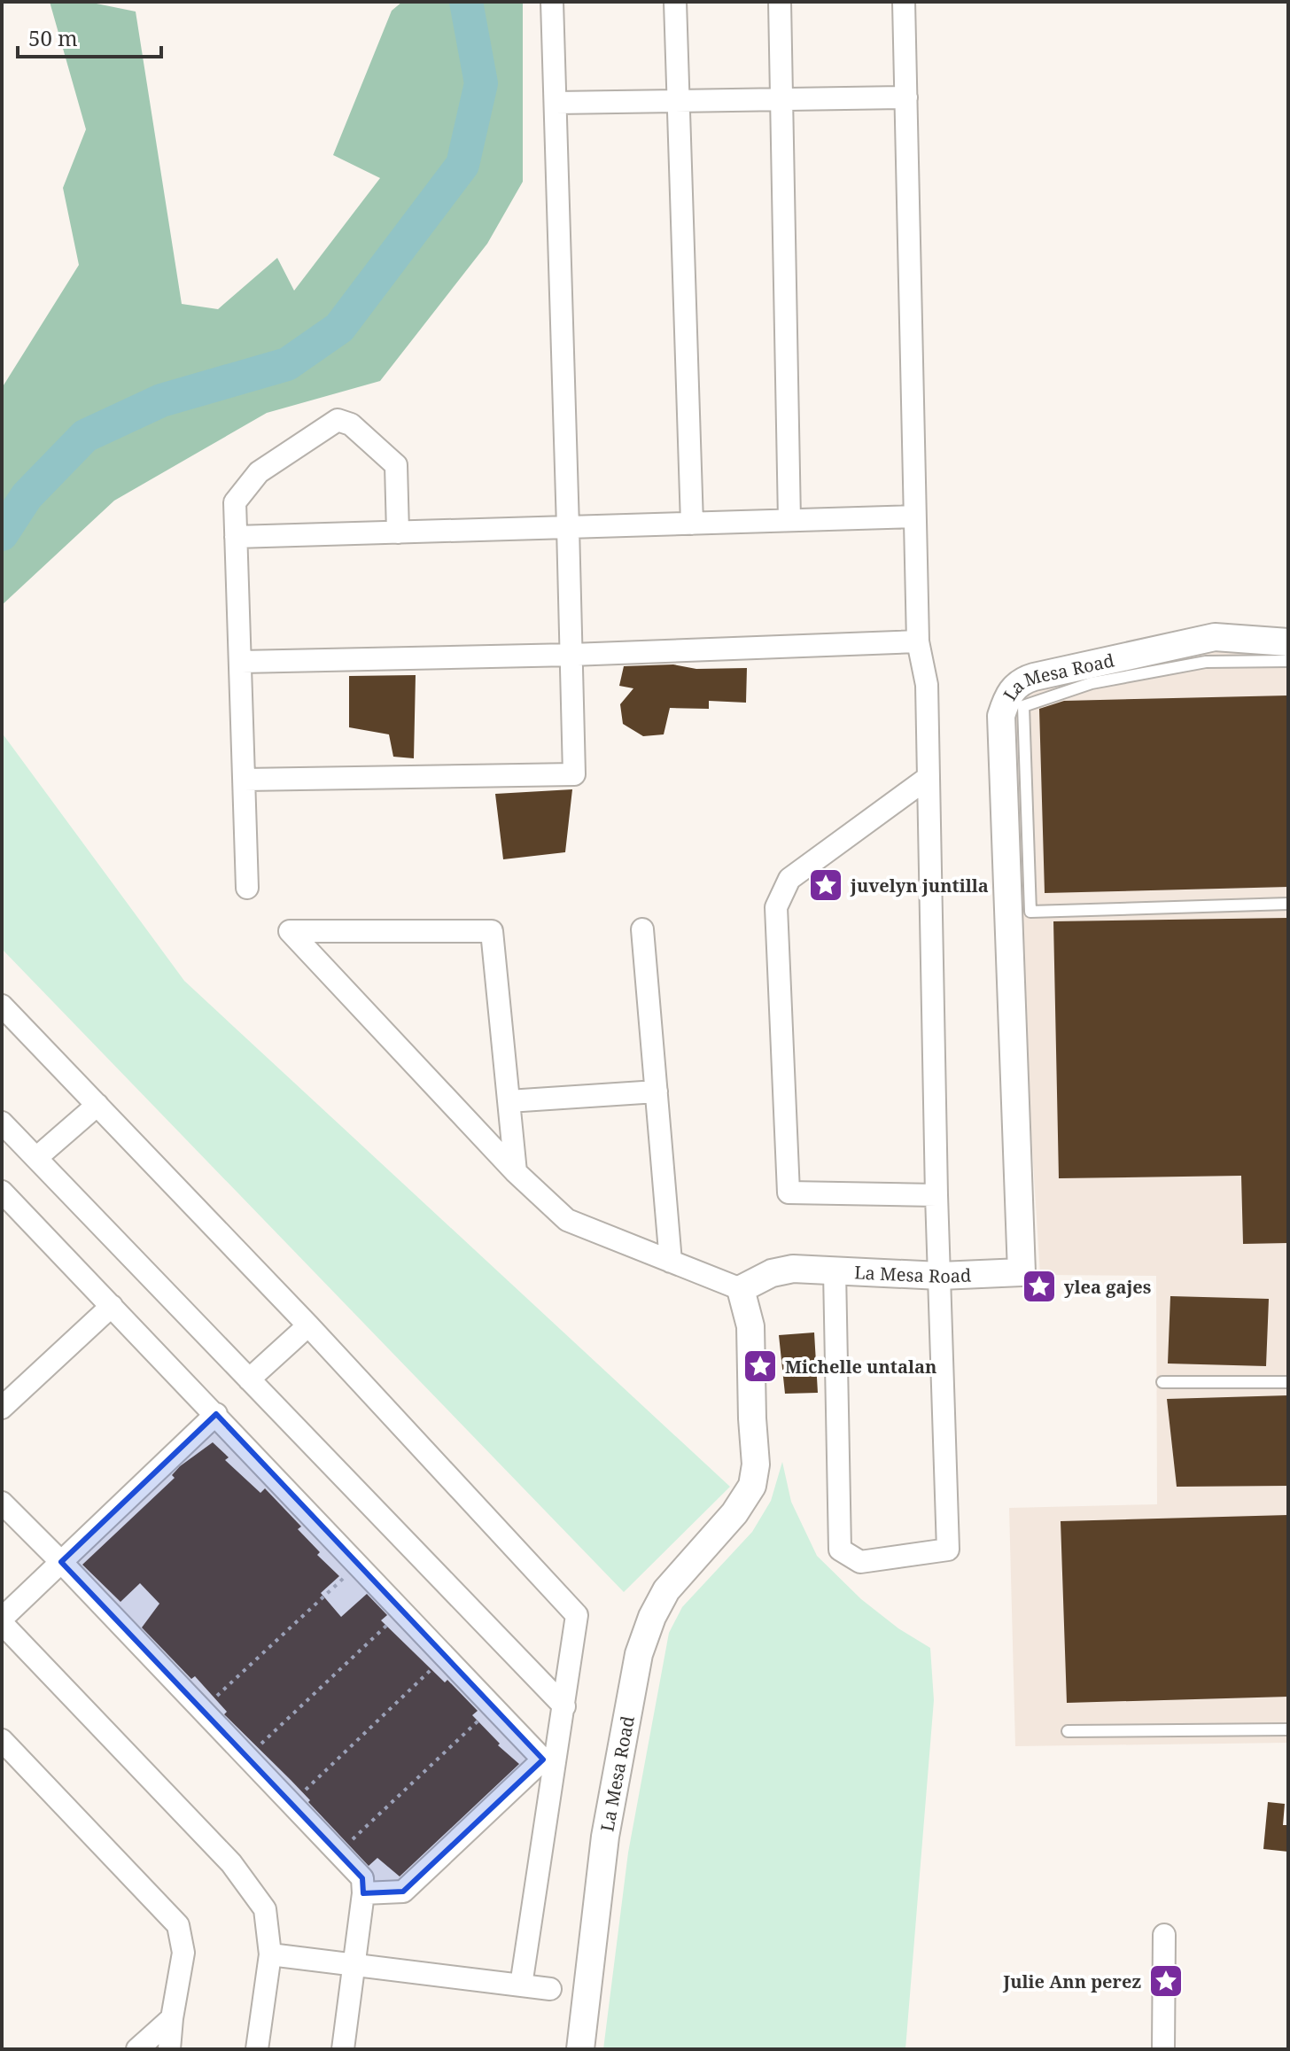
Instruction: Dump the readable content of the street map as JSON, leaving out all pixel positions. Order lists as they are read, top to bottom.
{
  "streets": {
    "street": ["La Mesa Road"]
  },
  "places": {
    "place": [
      "juvelyn juntilla",
      "ylea gajes",
      "Michelle untalan",
      "Julie Ann perez"
    ]
  },
  "scale_bar": "50 m"
}
